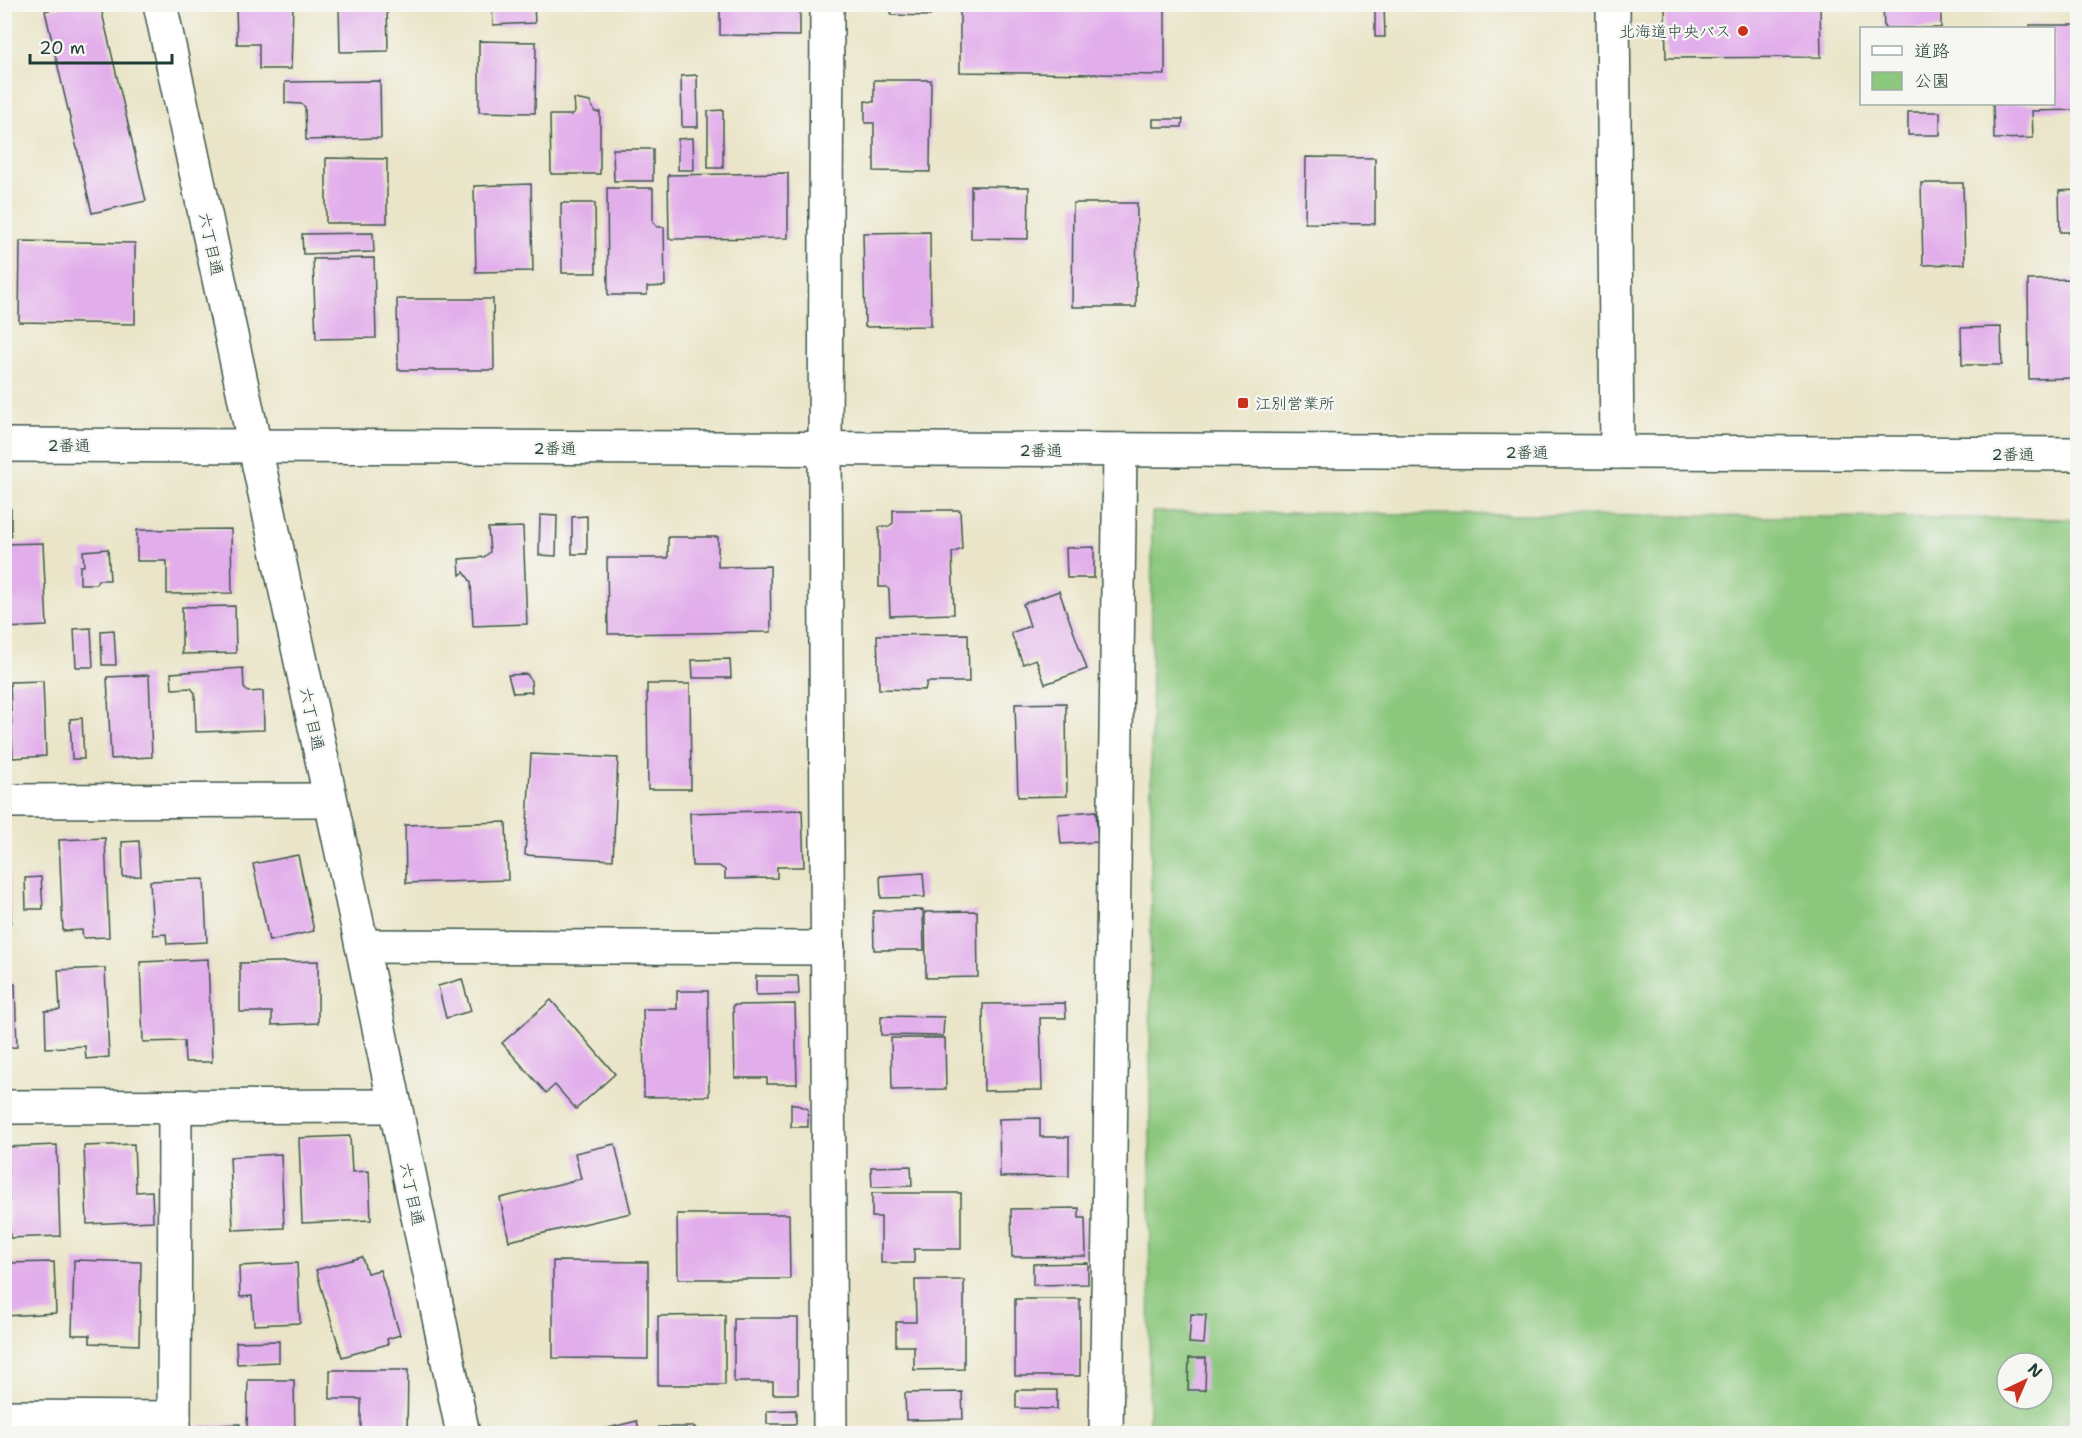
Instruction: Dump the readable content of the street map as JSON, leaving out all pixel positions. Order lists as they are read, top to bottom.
{
  "streets": {
    "street": ["六丁目通", "2番通"]
  },
  "crossings": [
    ["六丁目通", "2番通"]
  ],
  "places": {
    "other": ["北海道中央バス"],
    "transit": ["江別営業所"]
  },
  "legend": ["道路", "公園"],
  "scale_bar": "20 m",
  "north": "top right"
}
